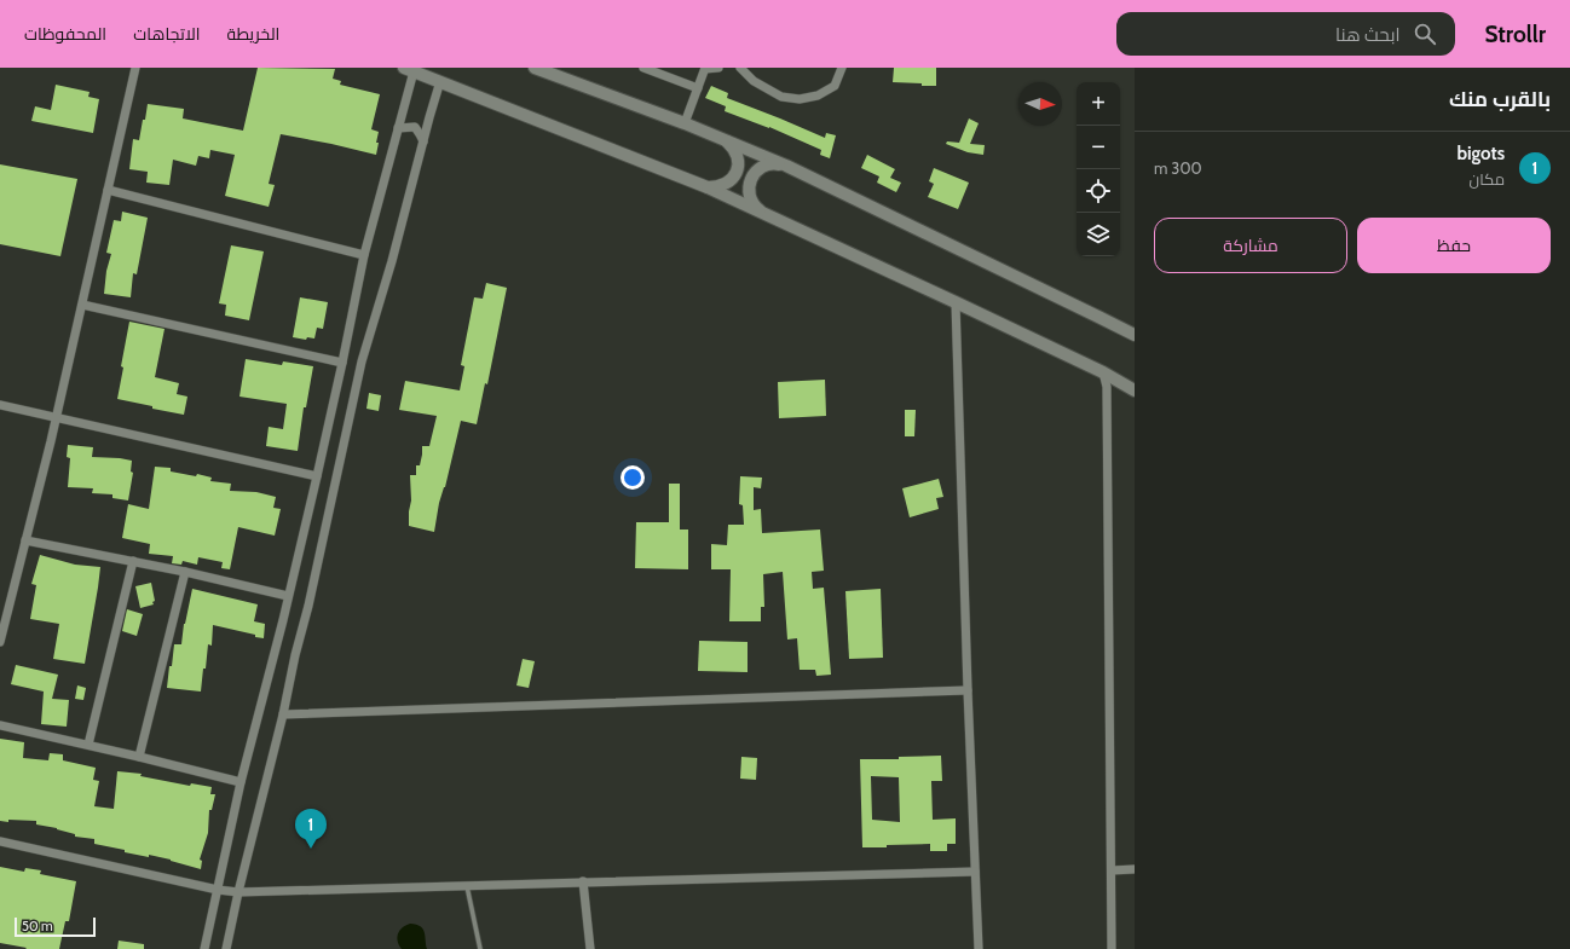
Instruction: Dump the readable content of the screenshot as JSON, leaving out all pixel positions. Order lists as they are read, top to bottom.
{
  "scale_bar": "50 m",
  "north": "right",
  "page": {
    "header": "Strollr",
    "search": "ابحث هنا",
    "nav": ["الخريطة", "الاتجاهات", "المحفوظات"],
    "heading": "بالقرب منك",
    "map_buttons": ["+", "−"],
    "list": [
      {
        "mark": "1",
        "name": "bigots",
        "note": "مكان",
        "value": "300 m"
      }
    ],
    "buttons": ["حفظ", "مشاركة"],
    "pins": "1",
    "scale": "50 m"
  }
}
